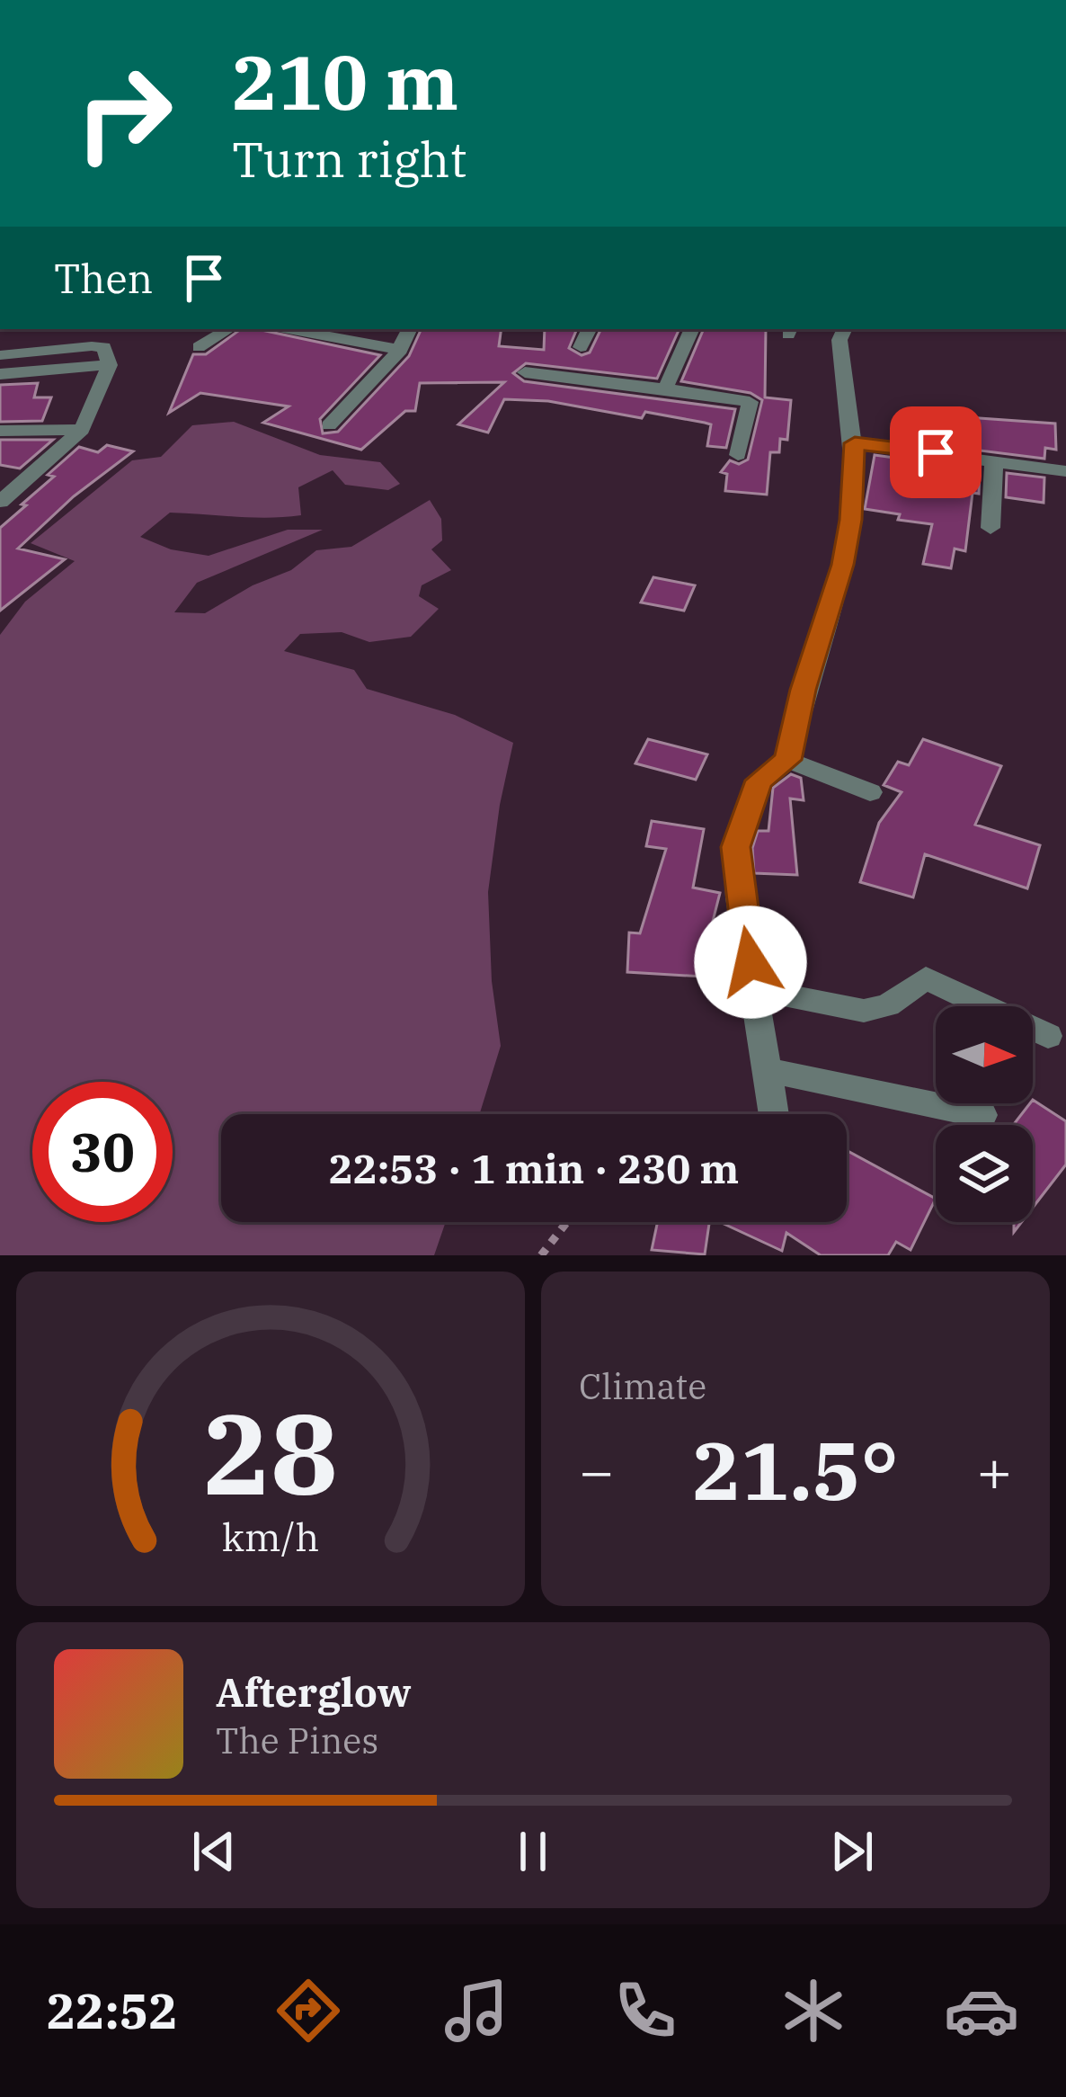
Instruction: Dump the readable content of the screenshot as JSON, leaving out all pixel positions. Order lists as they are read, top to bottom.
{
  "north": "right",
  "page": {
    "turn": ["210 m", "Turn right"],
    "then": "Then",
    "limit": "30",
    "trip": "22:53 · 1 min · 230 m",
    "tile": "Climate",
    "heat": ["−", "21.5°", "+"],
    "song": ["Afterglow", "The Pines"],
    "tabs": "22:52",
    "gauge": ["28", "km/h"]
  }
}
